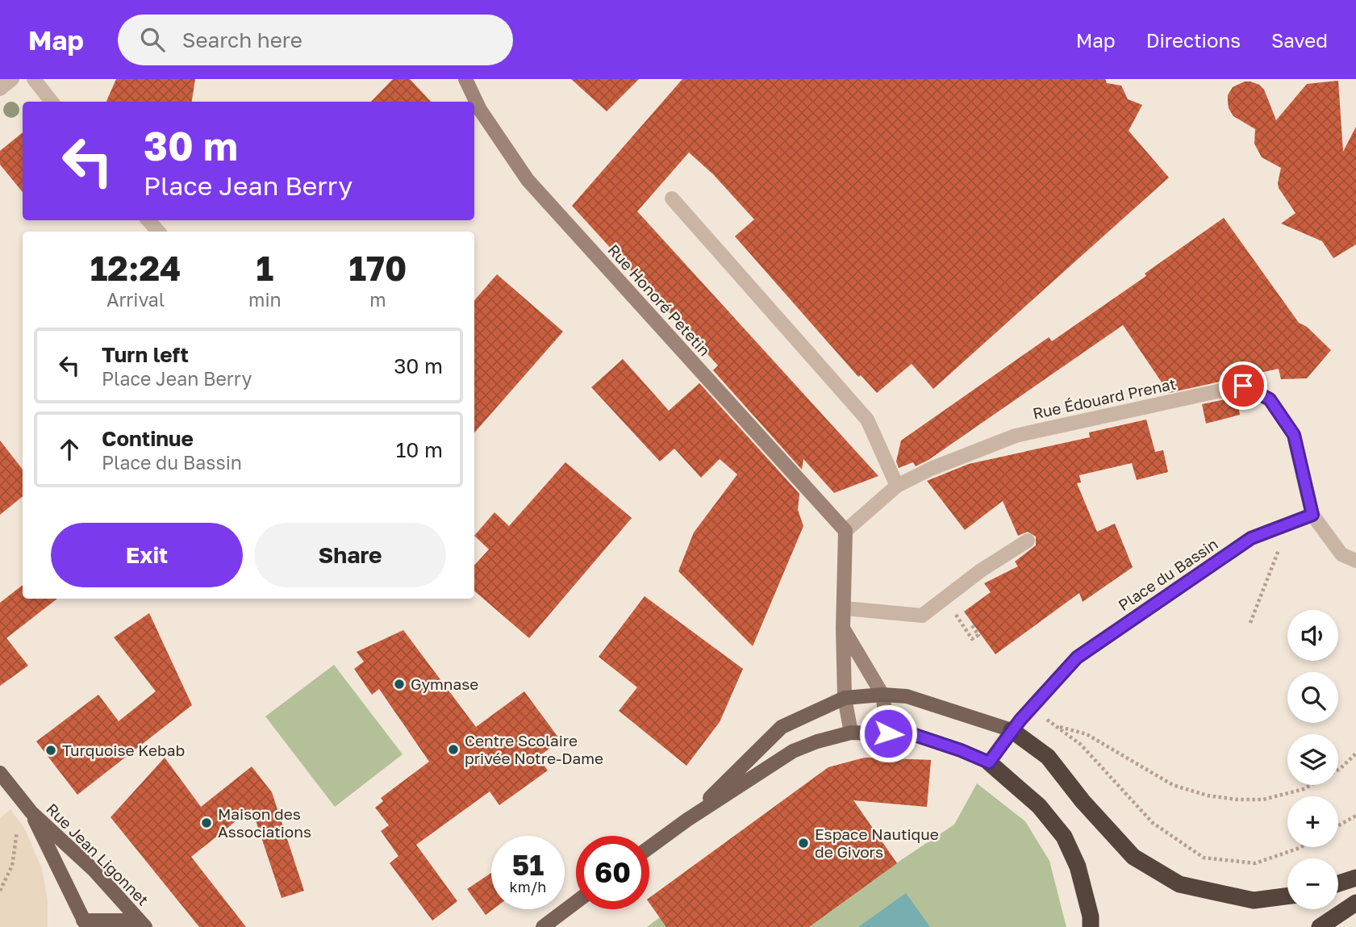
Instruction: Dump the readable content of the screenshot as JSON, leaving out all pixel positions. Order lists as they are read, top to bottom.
{
  "streets": {
    "main road": ["Rue Jean Ligonnet"],
    "street": ["Rue Honoré Petetin", "Rue Édouard Prenat", "Place du Bassin"]
  },
  "crossings": [
    ["Rue Honoré Petetin", "Rue Édouard Prenat"],
    ["Rue Édouard Prenat", "Place du Bassin"]
  ],
  "places": [
    "Gymnase",
    "Centre Scolaire privée Notre-Dame",
    "Turquoise Kebab",
    "Maison des Associations",
    "Espace Nautique de Givors"
  ],
  "page": {
    "header": "Map",
    "search": "Search here",
    "nav": ["Map", "Directions", "Saved"],
    "turn": ["30 m", "Place Jean Berry"],
    "eta": [
      "12:24",
      "Arrival",
      "1",
      "min",
      "170",
      "m"
    ],
    "list": [
      {
        "name": "Turn left",
        "note": "Place Jean Berry",
        "value": "30 m"
      },
      {
        "name": "Continue",
        "note": "Place du Bassin",
        "value": "10 m"
      }
    ],
    "buttons": ["Exit", "Share"],
    "map_buttons": ["+", "−"],
    "speed": "51 km/h",
    "limit": "60"
  }
}
